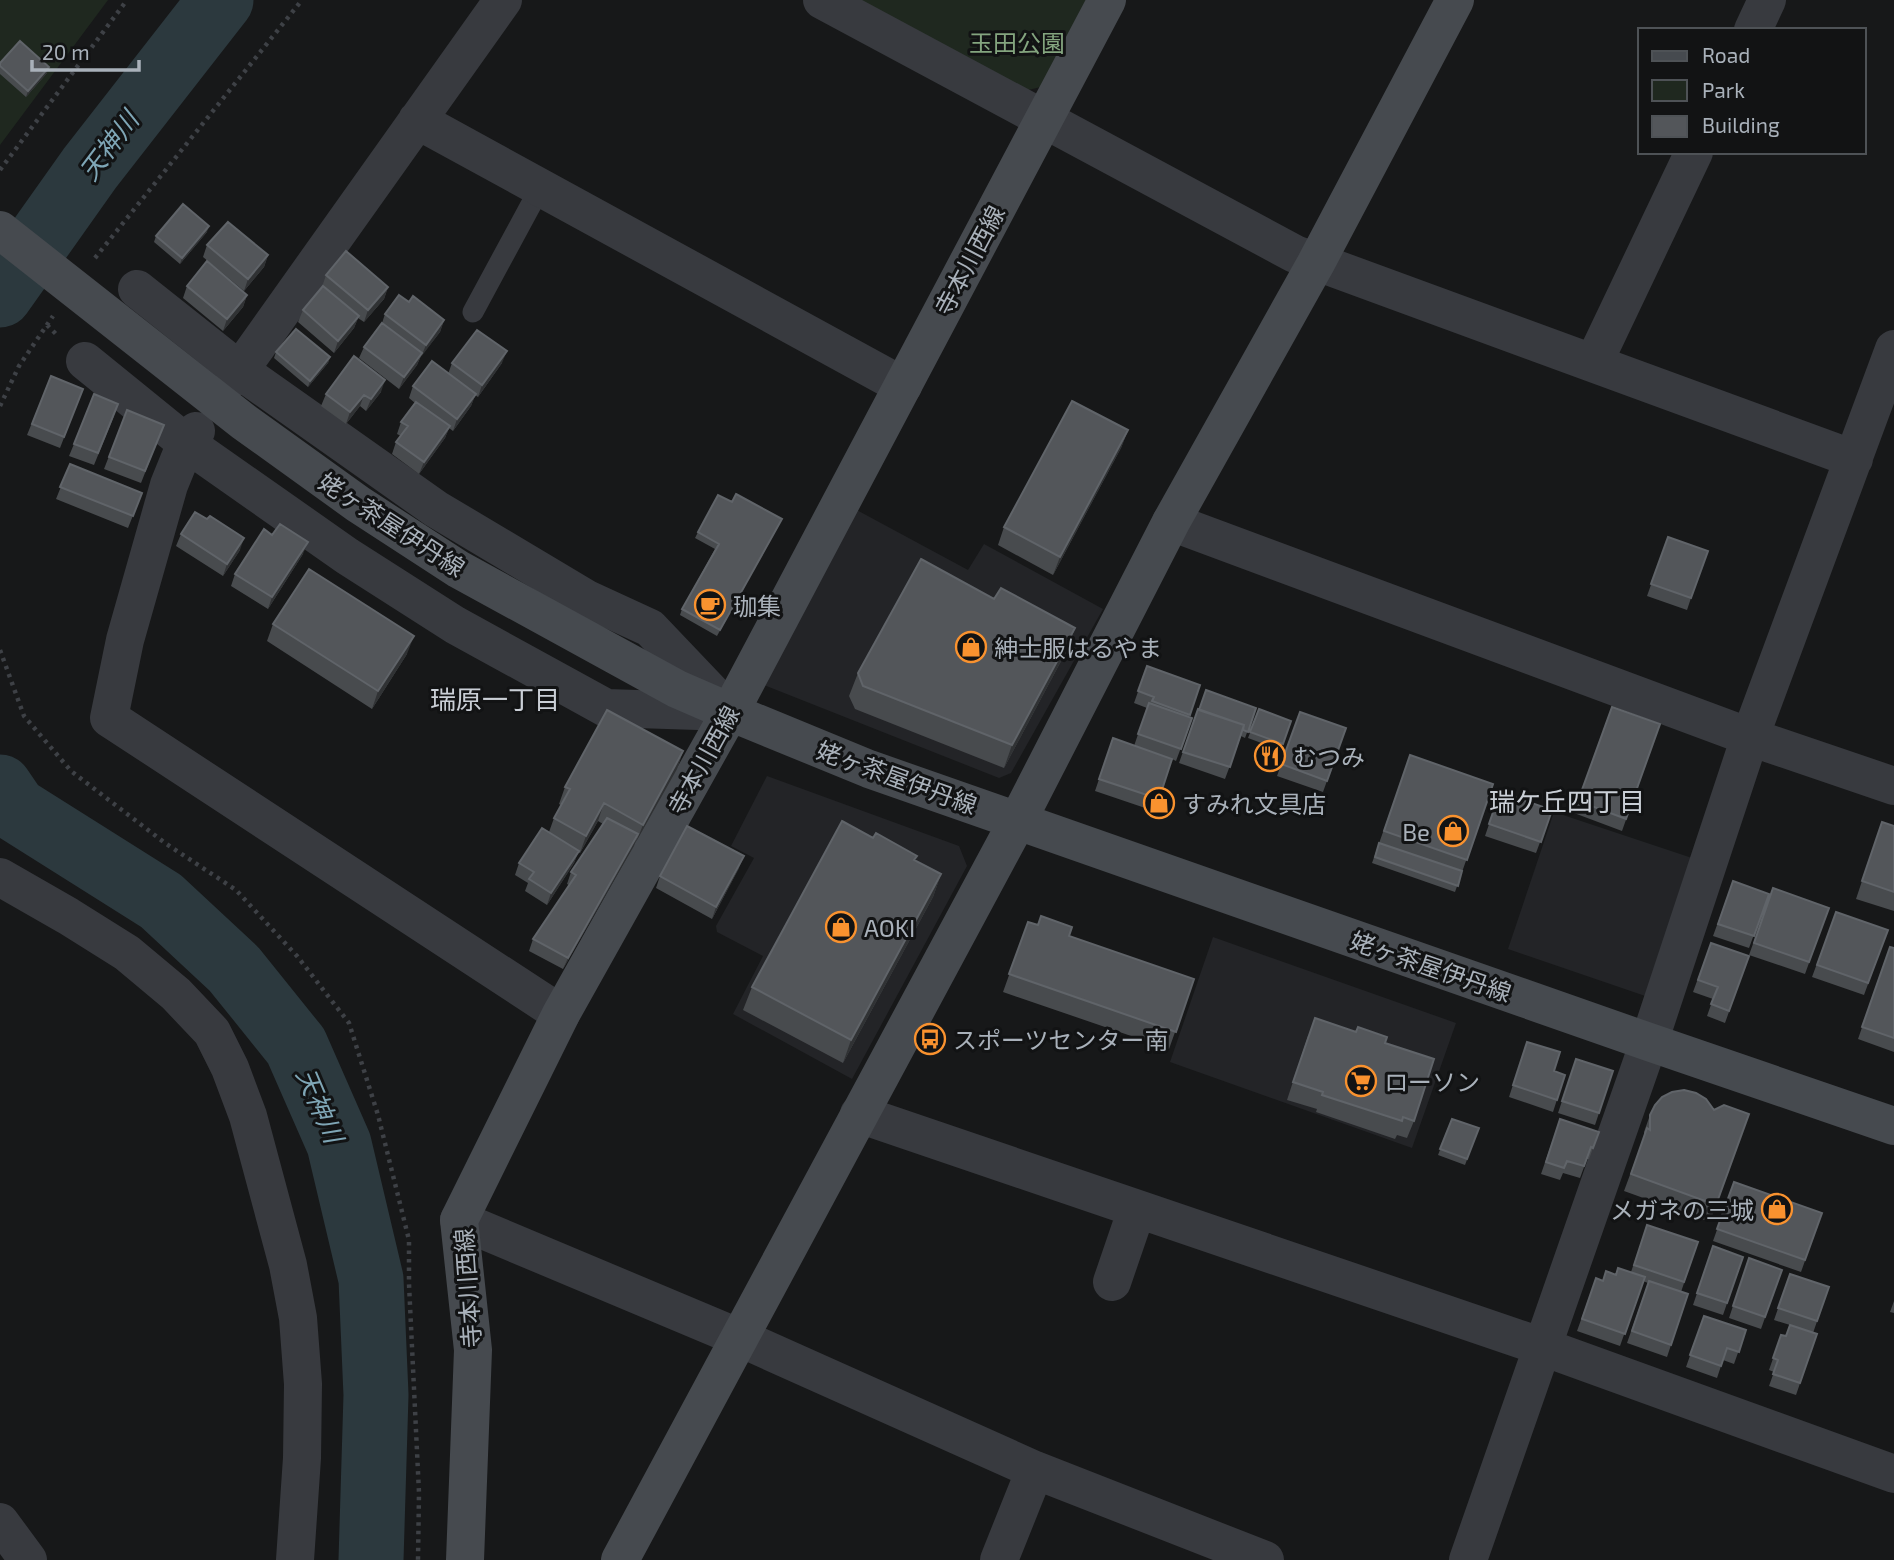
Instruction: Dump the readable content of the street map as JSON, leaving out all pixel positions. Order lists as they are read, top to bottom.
{
  "streets": {
    "main road": ["寺本川西線", "姥ヶ茶屋伊丹線"]
  },
  "crossings": [
    ["寺本川西線", "姥ヶ茶屋伊丹線"]
  ],
  "districts": ["瑞原一丁目", "瑞ケ丘四丁目"],
  "water": ["天神川"],
  "parks": ["玉田公園"],
  "places": {
    "cafe": ["珈集"],
    "shop": [
      "紳士服はるやま",
      "すみれ文具店",
      "Be",
      "AOKI",
      "メガネの三城"
    ],
    "restaurant": ["むつみ"],
    "bus stop": ["スポーツセンター南"],
    "supermarket": ["ローソン"]
  },
  "legend": ["Road", "Park", "Building"],
  "scale_bar": "20 m"
}
